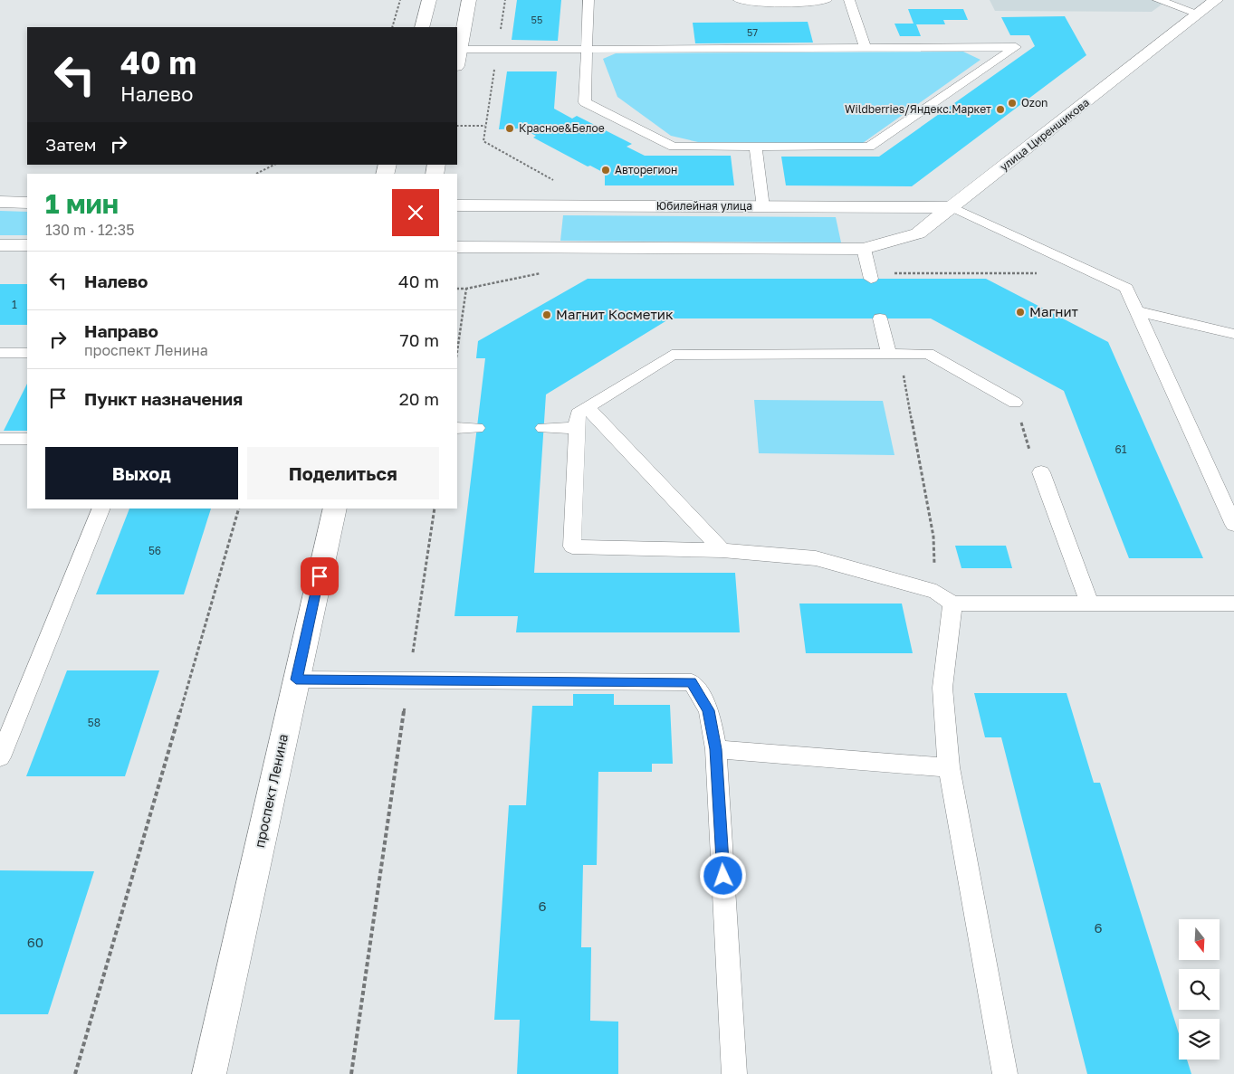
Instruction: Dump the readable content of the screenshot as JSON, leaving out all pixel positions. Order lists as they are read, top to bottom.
{
  "streets": {
    "street": ["улица Циренщикова", "Юбилейная улица", "проспект Ленина"]
  },
  "crossings": [
    ["улица Циренщикова", "Юбилейная улица"]
  ],
  "places": [
    "Ozon",
    "Wildberries/Яндекс.Маркет",
    "Красное&Белое",
    "Авторегион",
    "Магнит",
    "Магнит Косметик"
  ],
  "house_numbers": [
    "55",
    "57",
    "1",
    "61",
    "56",
    "58",
    "6",
    "6",
    "60"
  ],
  "north": "bottom",
  "page": {
    "turn": ["40 m", "Налево"],
    "then": "Затем",
    "heading": ["1 мин", "130 m · 12:35"],
    "list": [
      {
        "name": "Налево",
        "value": "40 m"
      },
      {
        "name": "Направо",
        "note": "проспект Ленина",
        "value": "70 m"
      },
      {
        "name": "Пункт назначения",
        "value": "20 m"
      }
    ],
    "buttons": ["Выход", "Поделиться"]
  }
}
